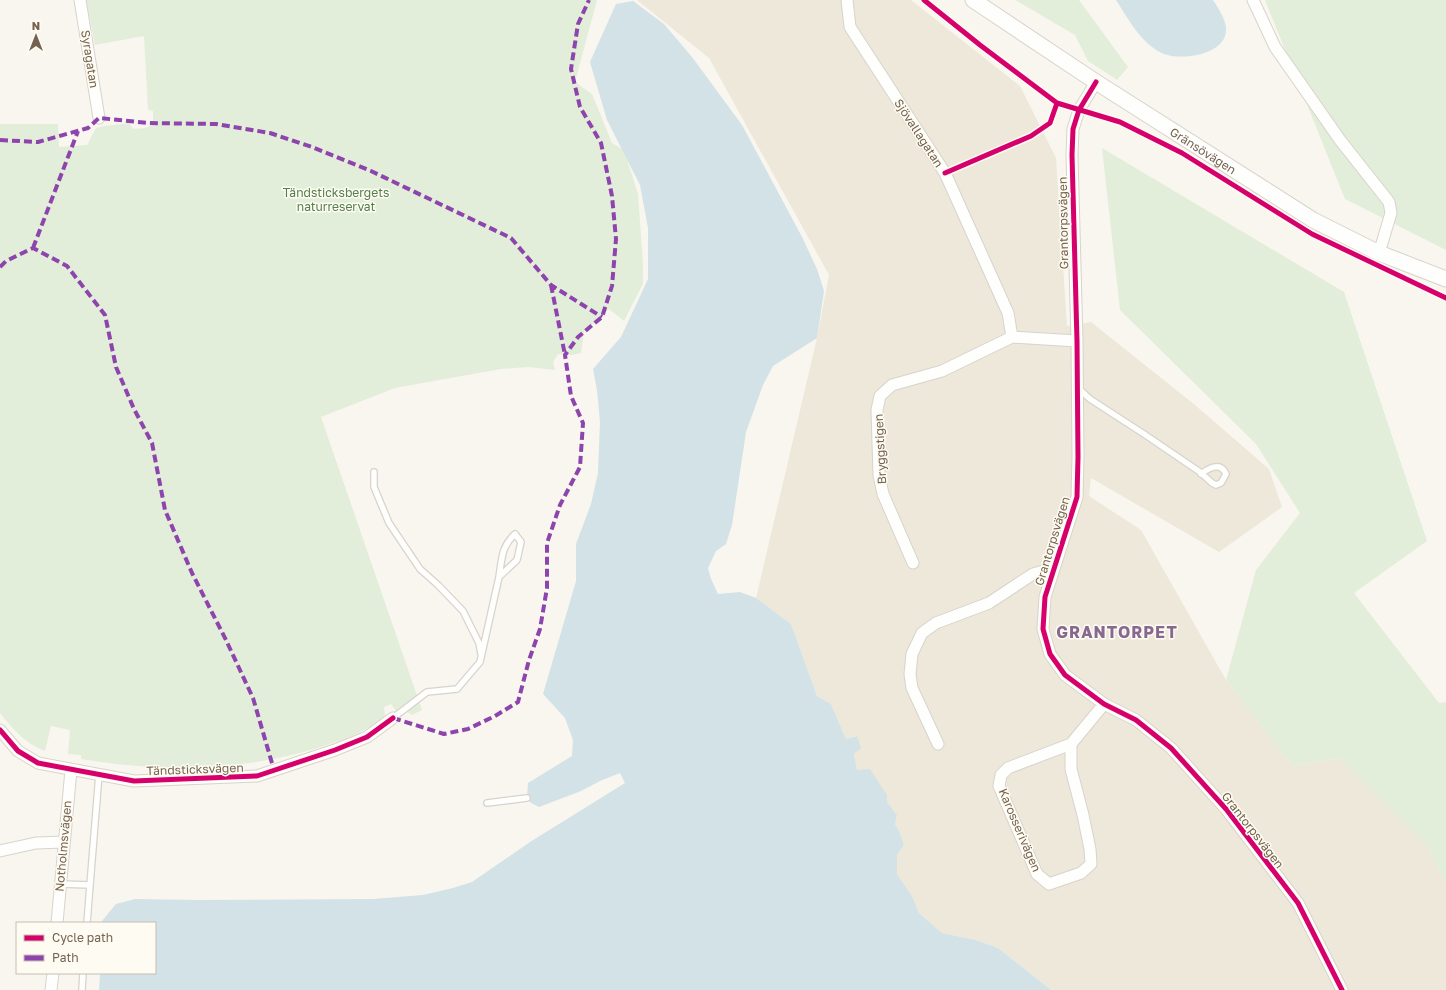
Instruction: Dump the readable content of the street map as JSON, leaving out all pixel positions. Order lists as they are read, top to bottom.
{
  "streets": {
    "street": [
      "Syragatan",
      "Sjövallagatan",
      "Gränsövägen",
      "Grantorpsvägen",
      "Bryggstigen",
      "Tändsticksvägen",
      "Karosserivägen",
      "Notholmsvägen"
    ]
  },
  "crossings": [
    ["Sjövallagatan", "Bryggstigen"],
    ["Gränsövägen", "Grantorpsvägen"],
    ["Grantorpsvägen", "Bryggstigen"],
    ["Grantorpsvägen", "Karosserivägen"],
    ["Tändsticksvägen", "Notholmsvägen"]
  ],
  "districts": ["GRANTORPET"],
  "parks": ["Tändsticksbergets naturreservat"],
  "legend": ["Cycle path", "Path"],
  "north": "top"
}
